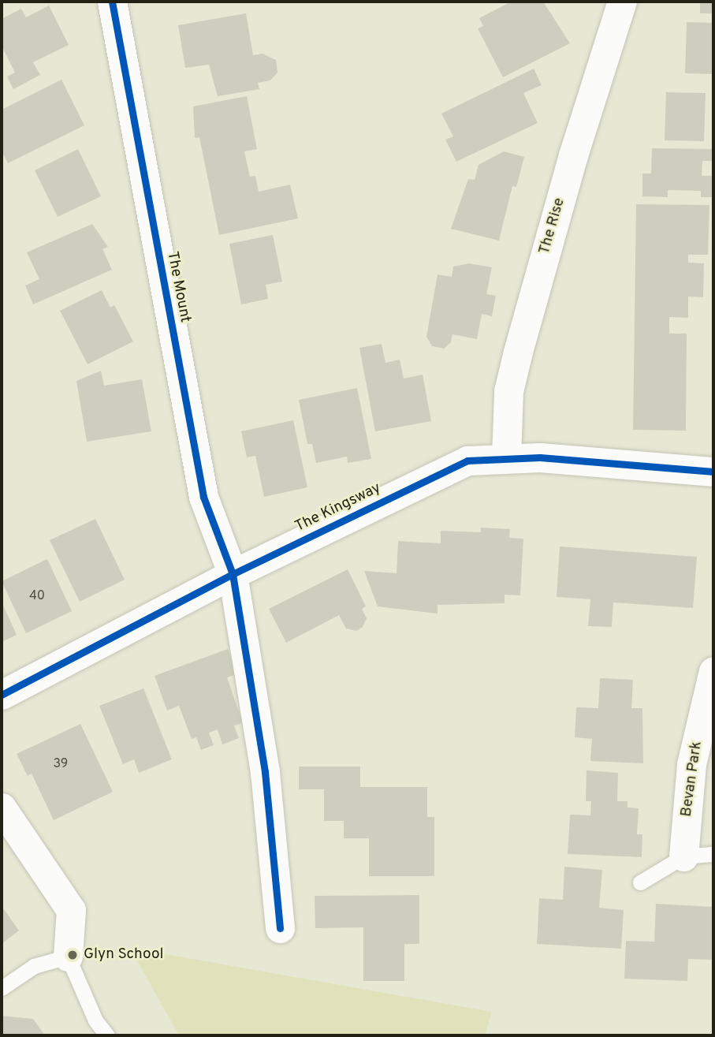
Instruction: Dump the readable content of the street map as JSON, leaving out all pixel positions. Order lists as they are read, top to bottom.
{
  "streets": {
    "street": [
      "The Rise",
      "The Mount",
      "The Kingsway",
      "Bevan Park"
    ]
  },
  "crossings": [
    ["The Rise", "The Kingsway"],
    ["The Mount", "The Kingsway"]
  ],
  "places": ["Glyn School"],
  "house_numbers": ["40", "39"]
}
